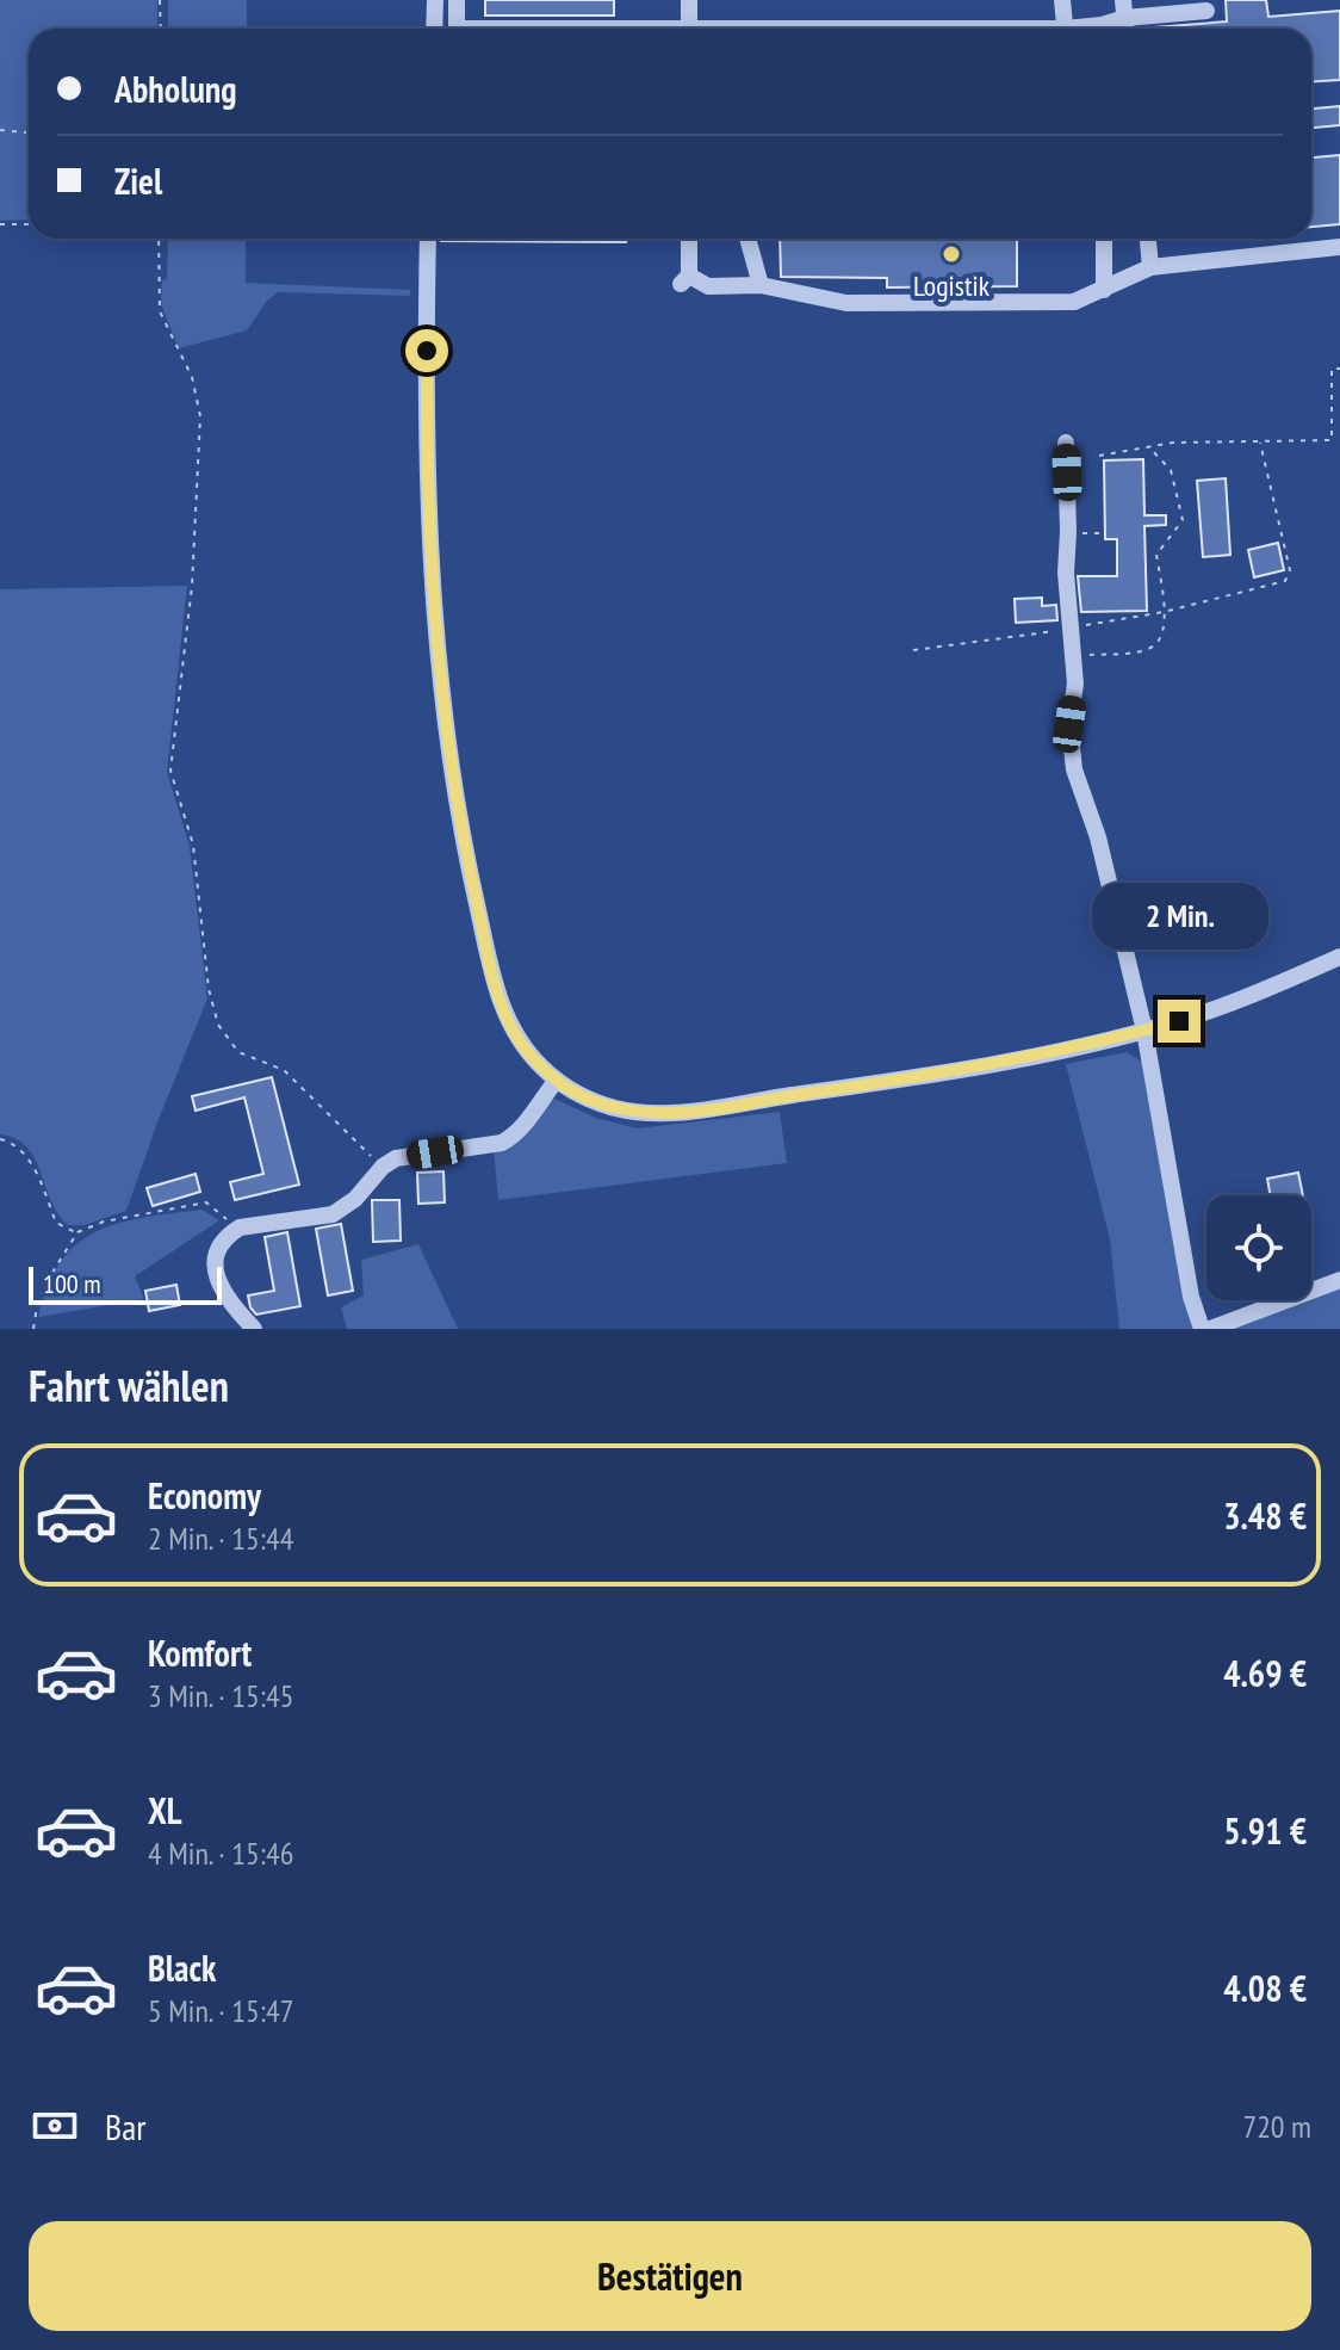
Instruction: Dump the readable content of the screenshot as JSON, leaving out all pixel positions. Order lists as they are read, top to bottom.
{
  "places": ["Logistik"],
  "scale_bar": "100 m",
  "page": {
    "banner": ["Abholung", "Ziel"],
    "bubble": "2 Min.",
    "scale": "100 m",
    "heading": "Fahrt wählen",
    "list": [
      {
        "name": "Economy",
        "note": "2 Min. · 15:44",
        "value": "3.48 €"
      },
      {
        "name": "Komfort",
        "note": "3 Min. · 15:45",
        "value": "4.69 €"
      },
      {
        "name": "XL",
        "note": "4 Min. · 15:46",
        "value": "5.91 €"
      },
      {
        "name": "Black",
        "note": "5 Min. · 15:47",
        "value": "4.08 €"
      }
    ],
    "pay": ["Bar", "720 m"],
    "buttons": "Bestätigen"
  }
}
